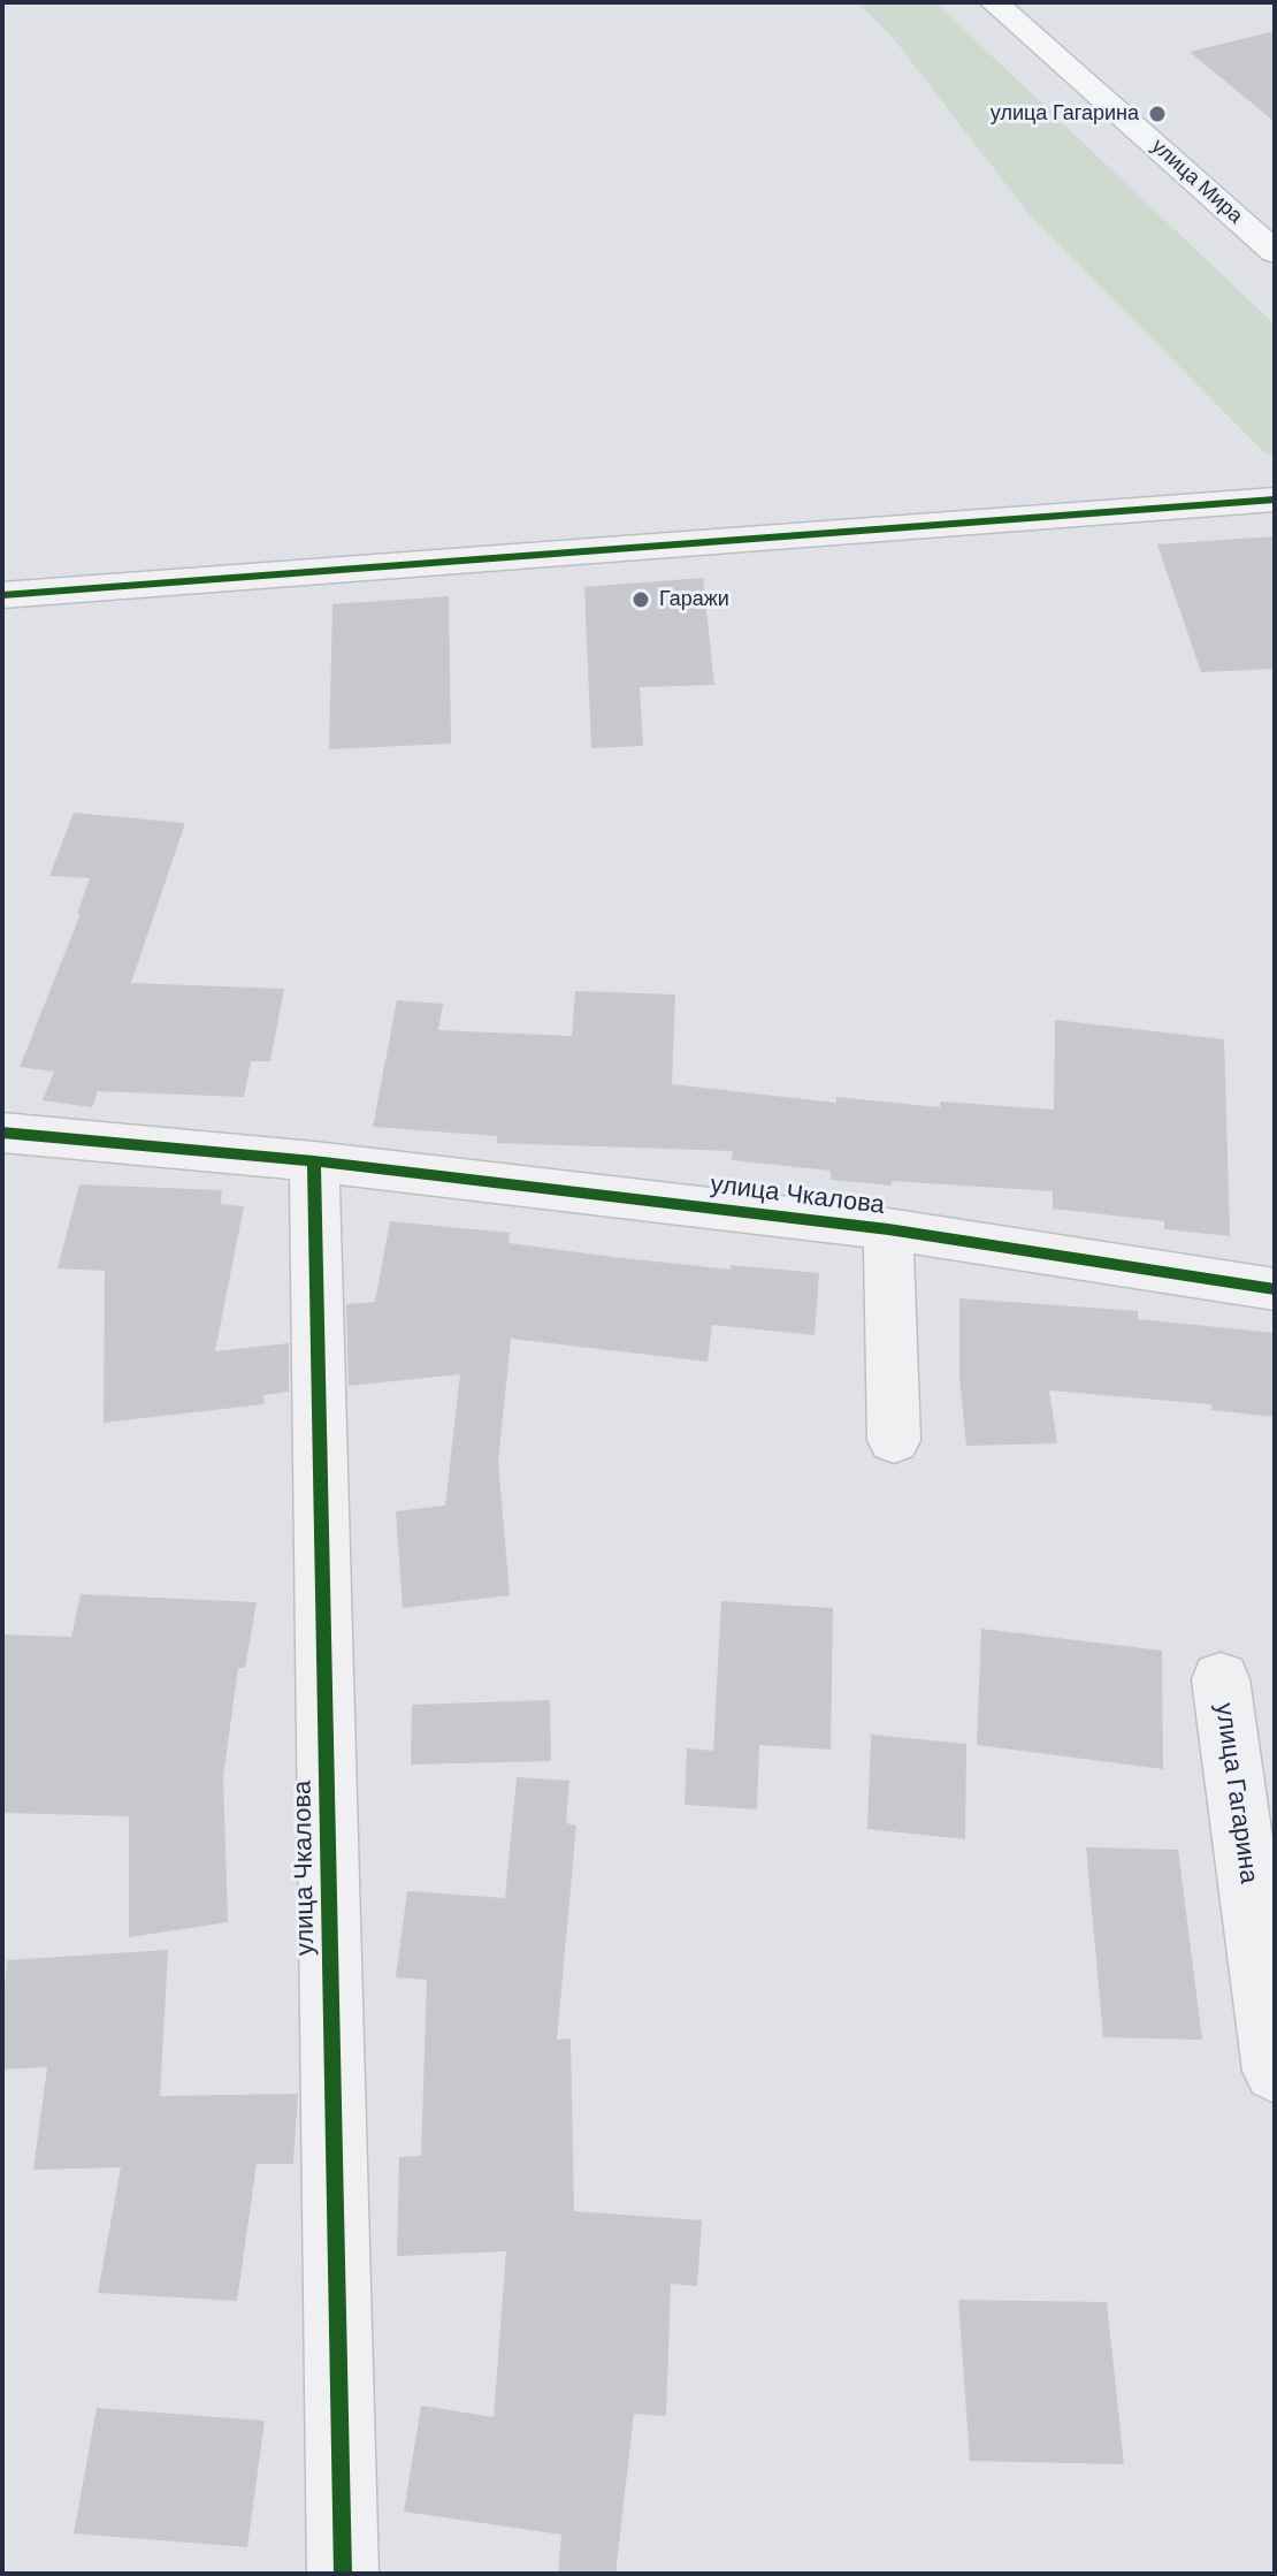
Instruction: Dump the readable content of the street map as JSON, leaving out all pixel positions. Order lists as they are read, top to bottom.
{
  "streets": {
    "main road": ["улица Мира"],
    "street": ["улица Чкалова", "улица Гагарина"]
  },
  "places": ["улица Гагарина", "Гаражи"]
}
